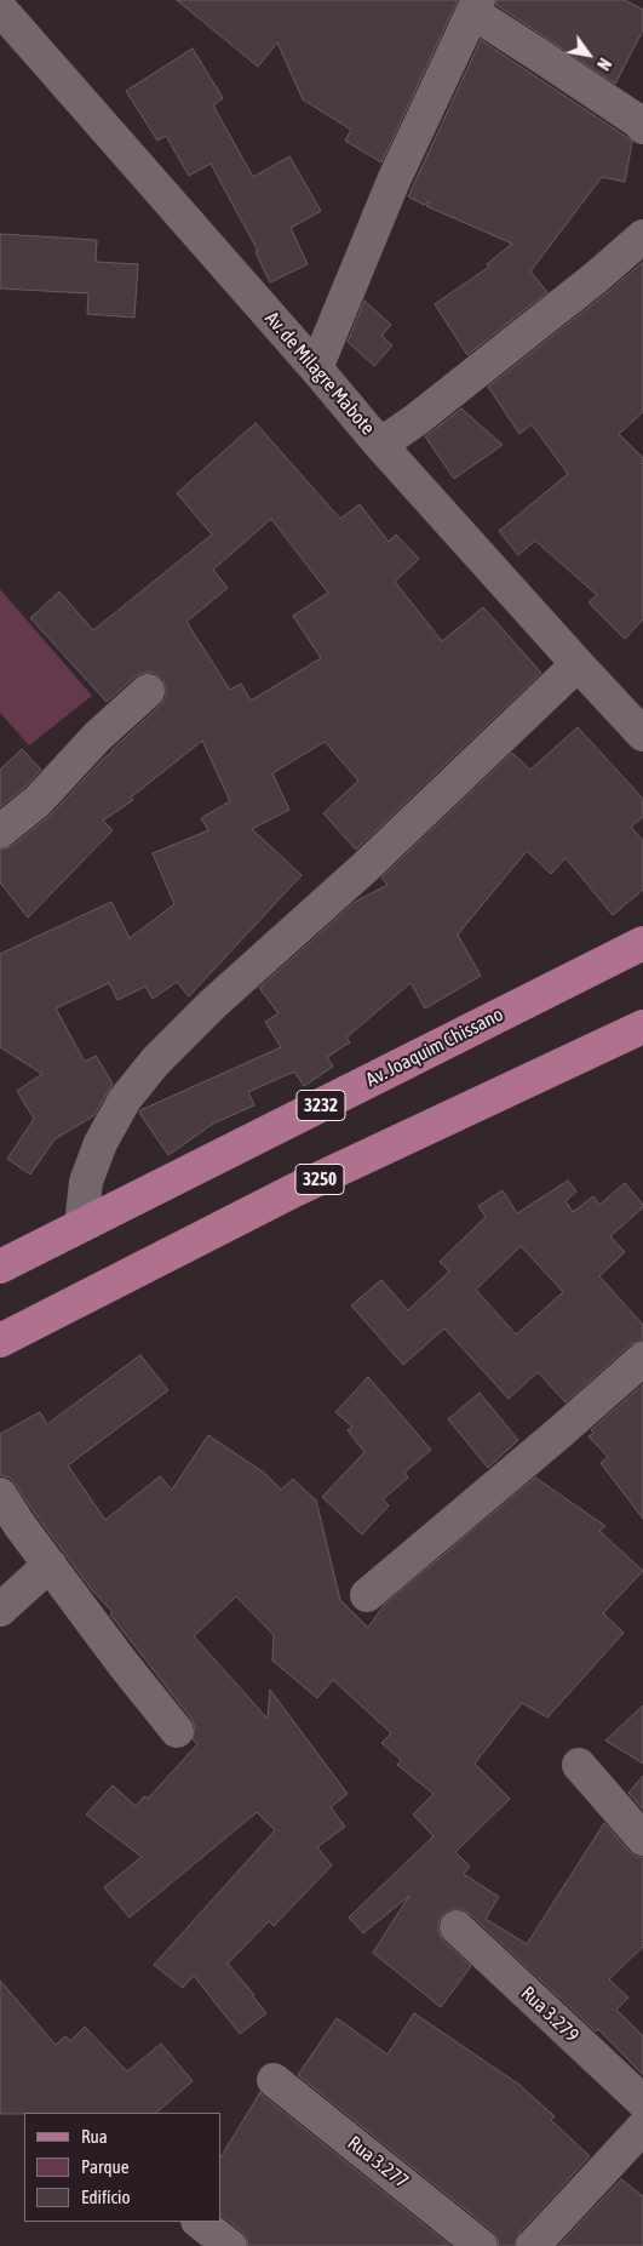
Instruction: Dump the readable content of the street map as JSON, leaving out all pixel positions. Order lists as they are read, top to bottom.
{
  "streets": {
    "main road": ["Av. Joaquim Chissano", "3232", "3250"],
    "street": ["Av. de Milagre Mabote", "Rua 3.279", "Rua 3.277"]
  },
  "legend": ["Rua", "Parque", "Edifício"],
  "north": "bottom right"
}
